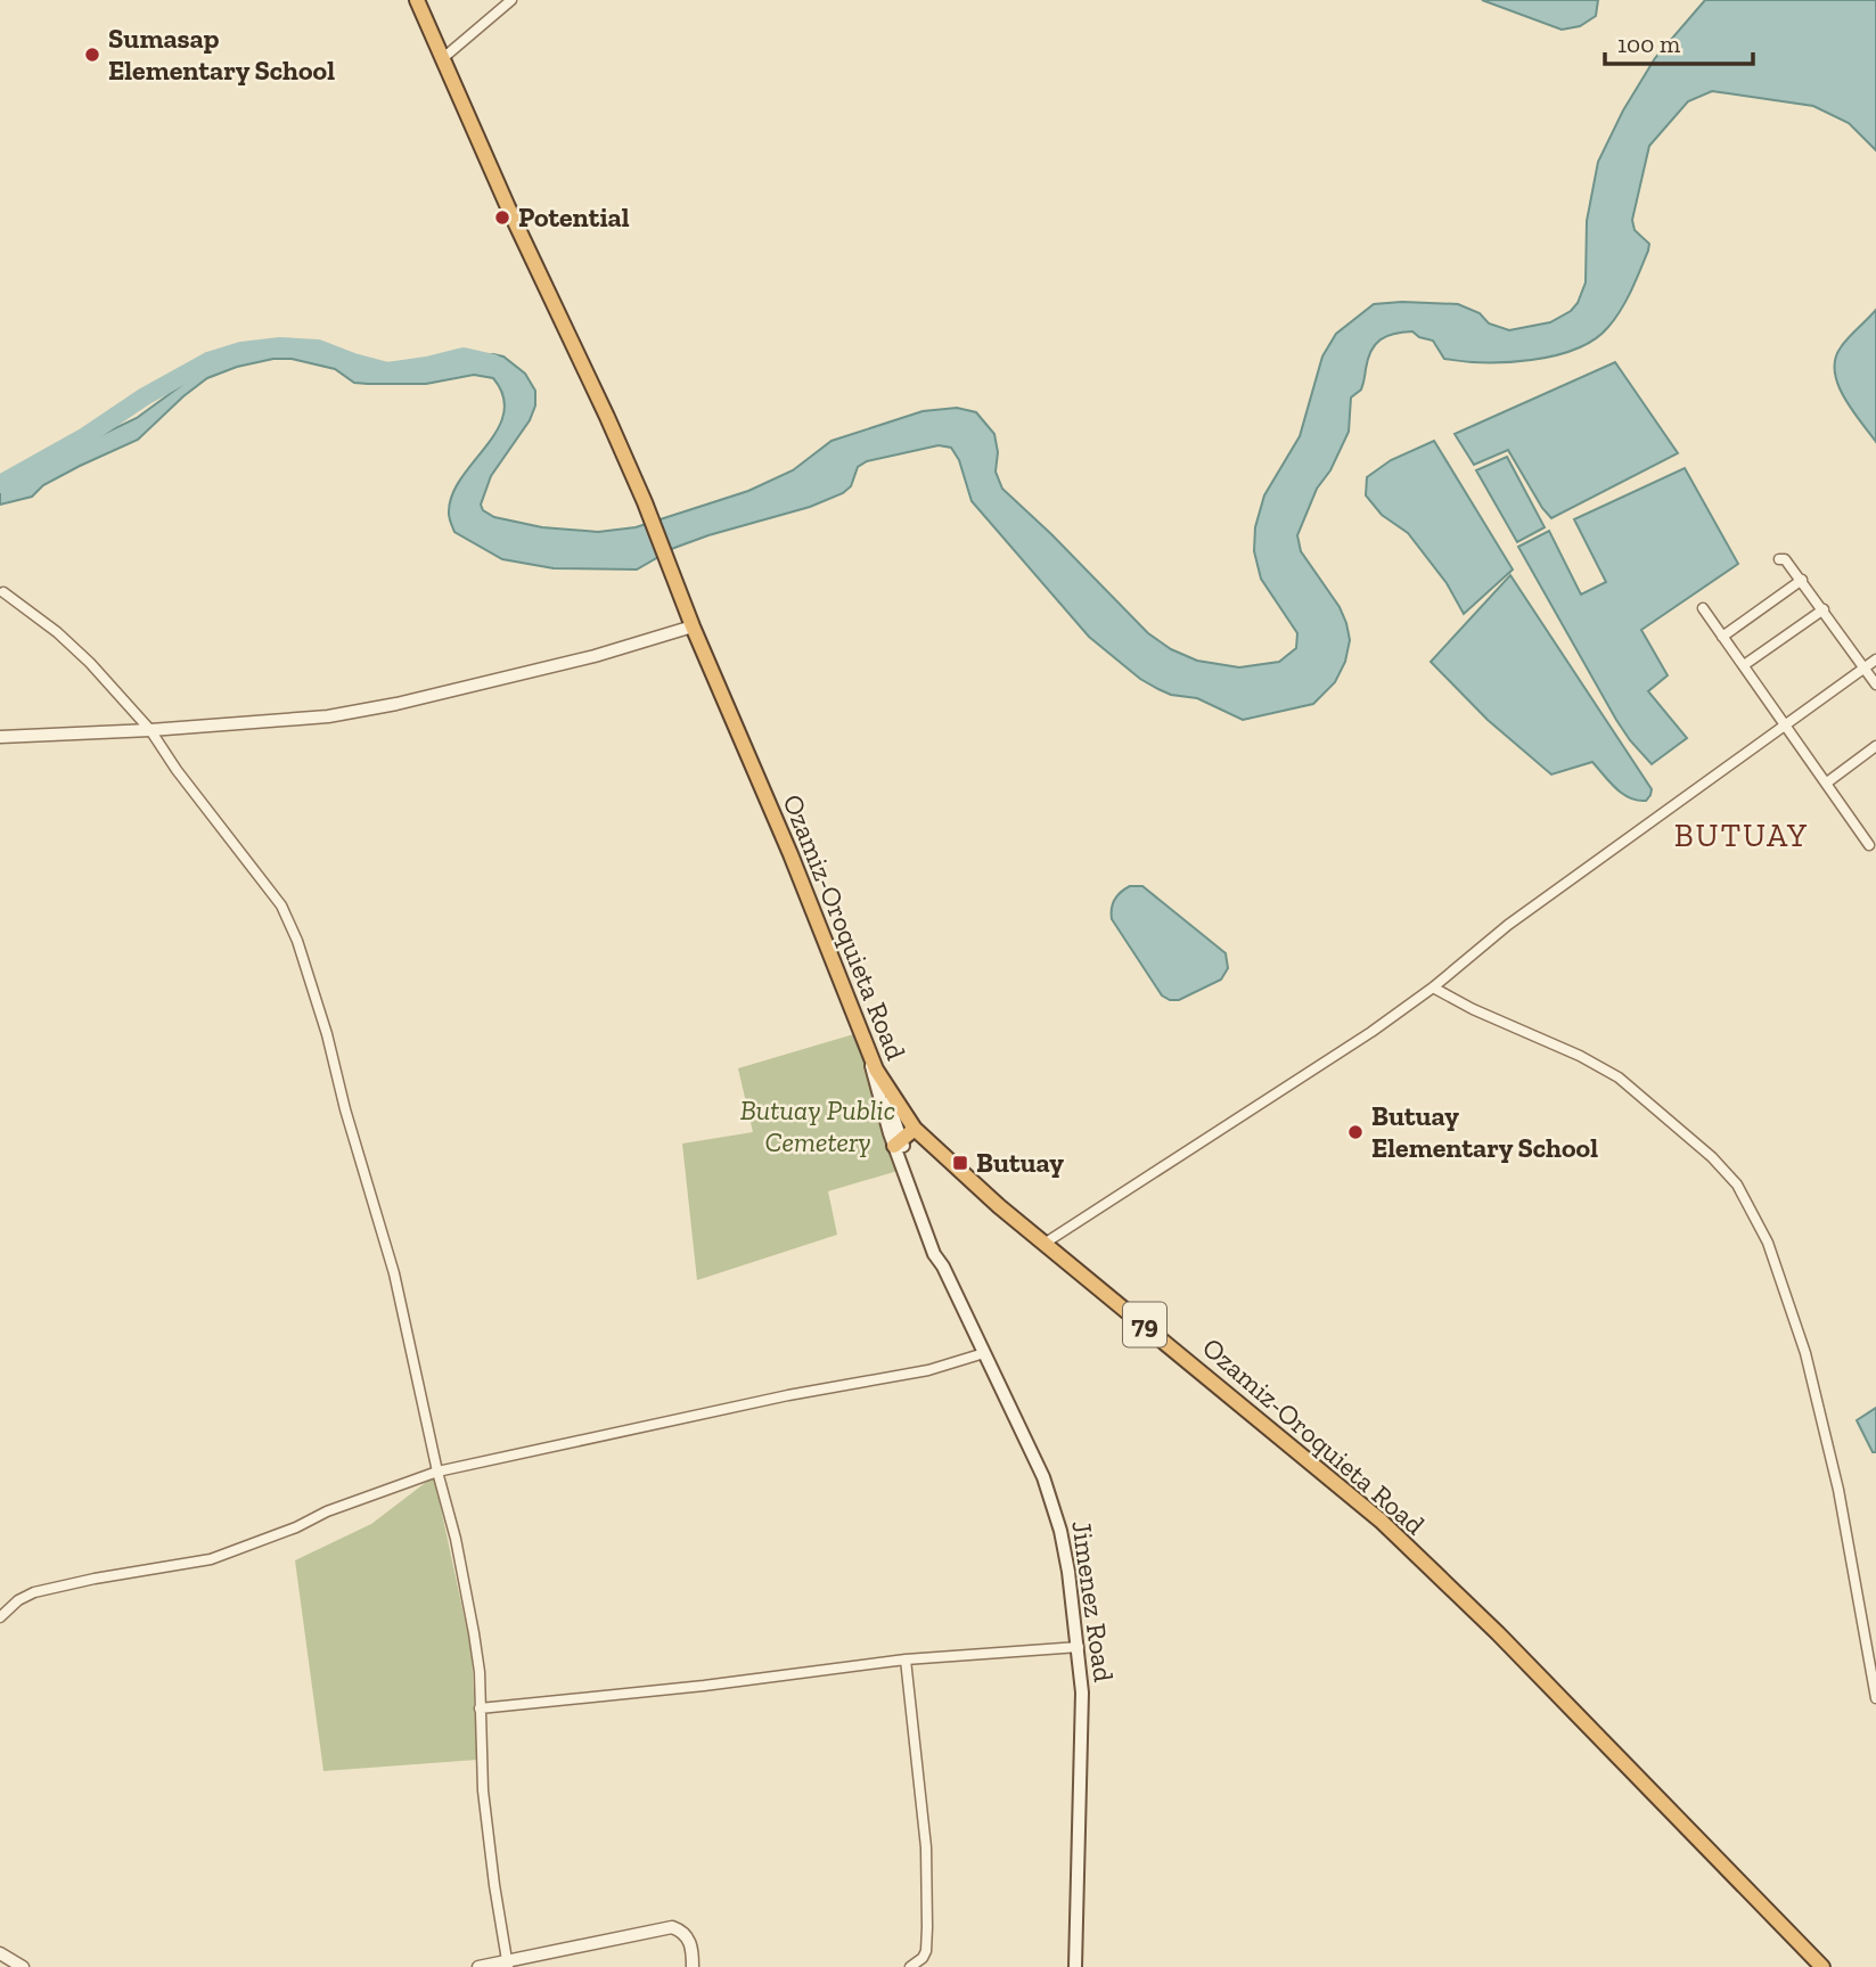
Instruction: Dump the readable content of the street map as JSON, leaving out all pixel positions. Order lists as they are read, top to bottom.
{
  "streets": {
    "highway": ["Ozamiz-Oroquieta Road", "79"],
    "main road": ["Jimenez Road"]
  },
  "crossings": [
    ["Ozamiz-Oroquieta Road", "Jimenez Road"]
  ],
  "districts": ["BUTUAY"],
  "parks": ["Butuay Public Cemetery"],
  "places": {
    "other": ["Sumasap Elementary School", "Potential", "Butuay Elementary School"],
    "transit": ["Butuay"]
  },
  "scale_bar": "100 m"
}
